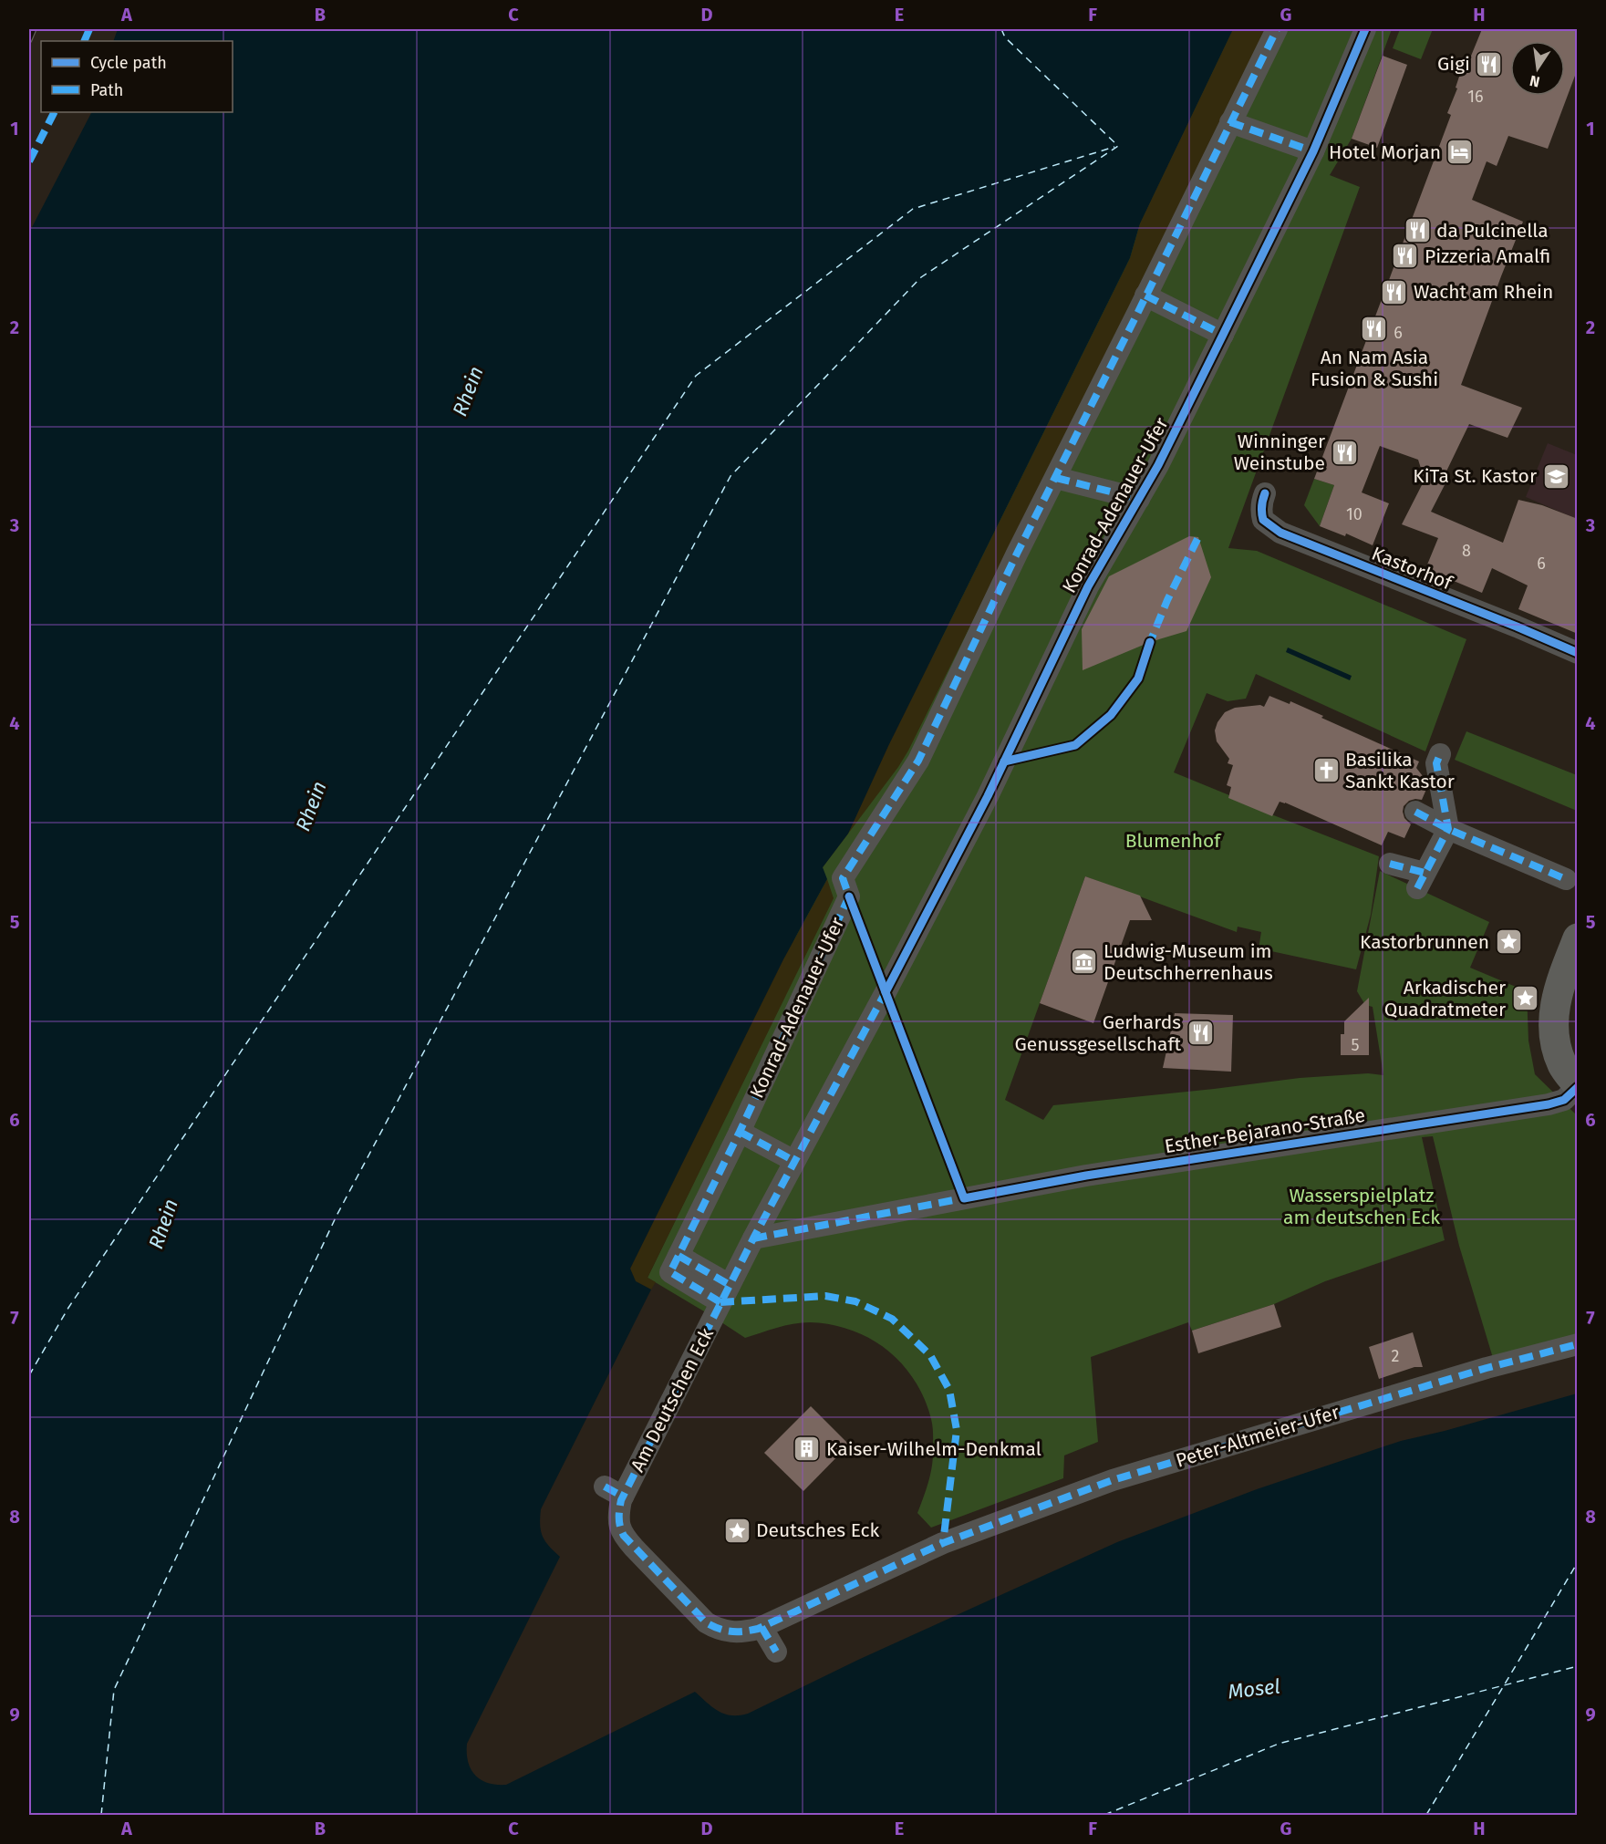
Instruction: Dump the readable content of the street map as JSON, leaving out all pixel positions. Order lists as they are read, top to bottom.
{
  "streets": {
    "street": [
      "Konrad-Adenauer-Ufer",
      "Kastorhof",
      "Esther-Bejarano-Straße",
      "Am Deutschen Eck",
      "Peter-Altmeier-Ufer"
    ]
  },
  "crossings": [
    ["Konrad-Adenauer-Ufer", "Esther-Bejarano-Straße"],
    ["Konrad-Adenauer-Ufer", "Am Deutschen Eck"],
    ["Am Deutschen Eck", "Peter-Altmeier-Ufer"]
  ],
  "water": ["Rhein", "Mosel"],
  "parks": ["Blumenhof", "Wasserspielplatz am deutschen Eck"],
  "places": {
    "restaurant": [
      "Gigi",
      "da Pulcinella",
      "Pizzeria Amalfi",
      "Wacht am Rhein",
      "An Nam Asia Fusion & Sushi",
      "Winninger Weinstube",
      "Gerhards Genussgesellschaft"
    ],
    "hotel": ["Hotel Morjan"],
    "school or university": ["KiTa St. Kastor"],
    "church": ["Basilika Sankt Kastor"],
    "place": ["Kastorbrunnen", "Arkadischer Quadratmeter", "Deutsches Eck"],
    "museum": ["Ludwig-Museum im Deutschherrenhaus"],
    "building": ["Kaiser-Wilhelm-Denkmal"]
  },
  "house_numbers": [
    "16",
    "6",
    "10",
    "8",
    "6",
    "5",
    "2"
  ],
  "legend": ["Cycle path", "Path"],
  "north": "bottom",
  "grid": {
    "columns": [
      "A",
      "B",
      "C",
      "D",
      "E",
      "F",
      "G",
      "H"
    ],
    "rows": [
      "1",
      "2",
      "3",
      "4",
      "5",
      "6",
      "7",
      "8",
      "9"
    ]
  }
}
